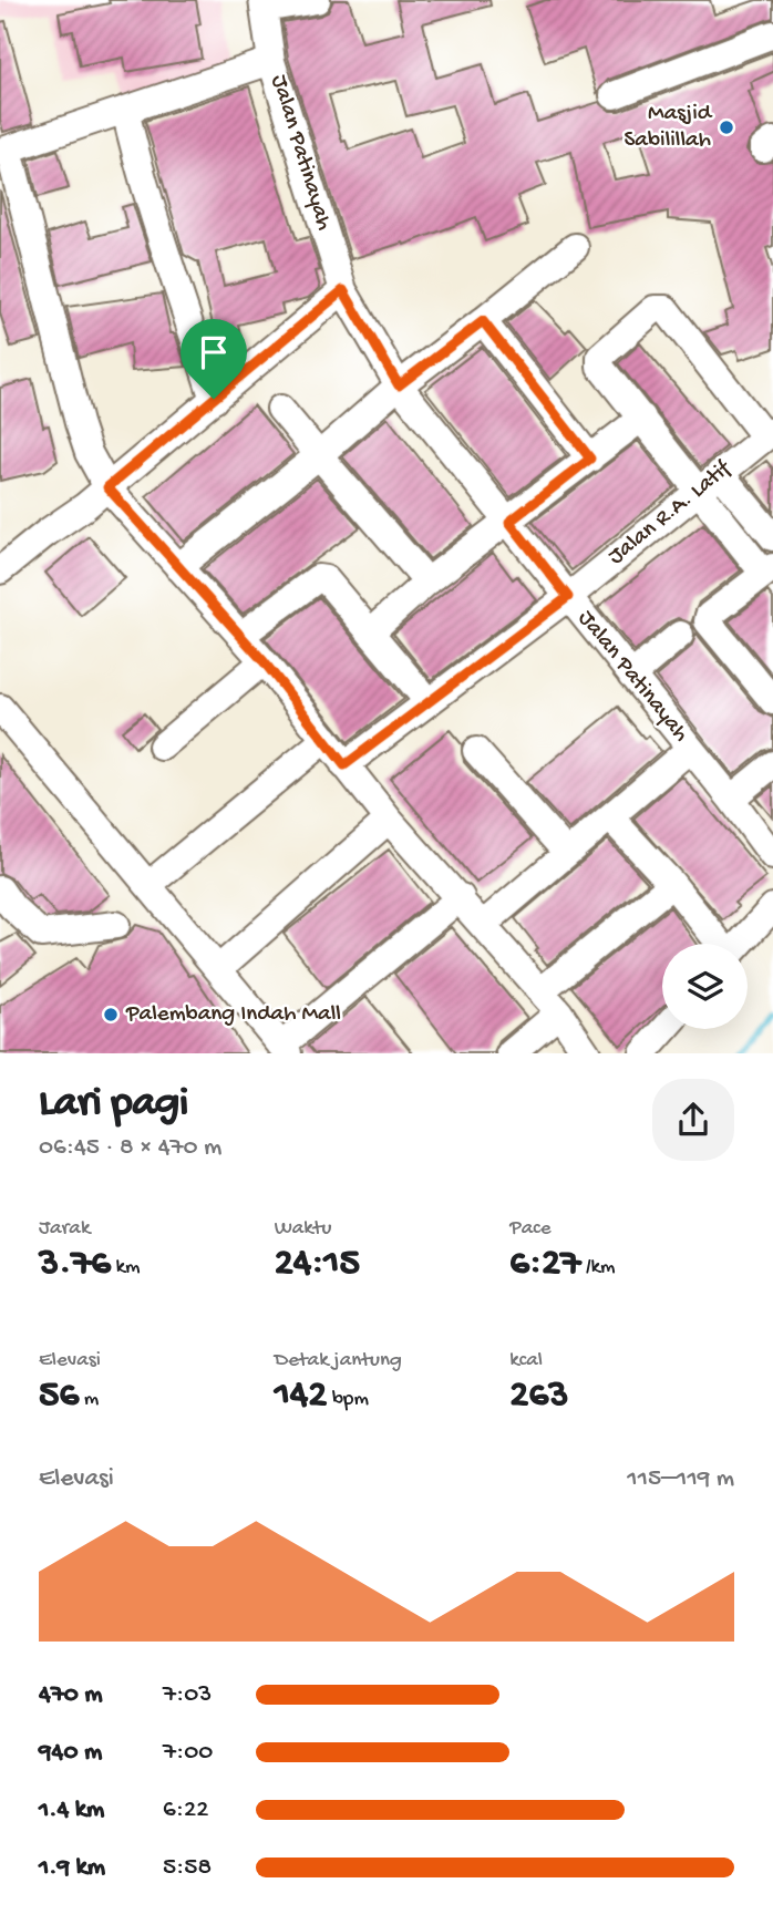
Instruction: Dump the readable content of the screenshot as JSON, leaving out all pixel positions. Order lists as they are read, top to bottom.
{
  "streets": {
    "street": ["Jalan Patinayah", "Jalan R.A. Latif"]
  },
  "crossings": [
    ["Jalan Patinayah", "Jalan R.A. Latif"]
  ],
  "places": ["Masjid Sabilillah", "Palembang Indah Mall"],
  "page": {
    "heading": ["Lari pagi", "06:45 · 8 × 470 m"],
    "stats": [
      ["Jarak", "3.76 km"],
      ["Waktu", "24:15"],
      ["Pace", "6:27 /km"],
      ["Elevasi", "56 m"],
      ["Detak jantung", "142 bpm"],
      ["kcal", "263"]
    ],
    "chart": ["Elevasi", "115–119 m"],
    "list": [
      {
        "name": "470 m",
        "note": "7:03"
      },
      {
        "name": "940 m",
        "note": "7:00"
      },
      {
        "name": "1.4 km",
        "note": "6:22"
      },
      {
        "name": "1.9 km",
        "note": "5:58"
      }
    ]
  }
}
